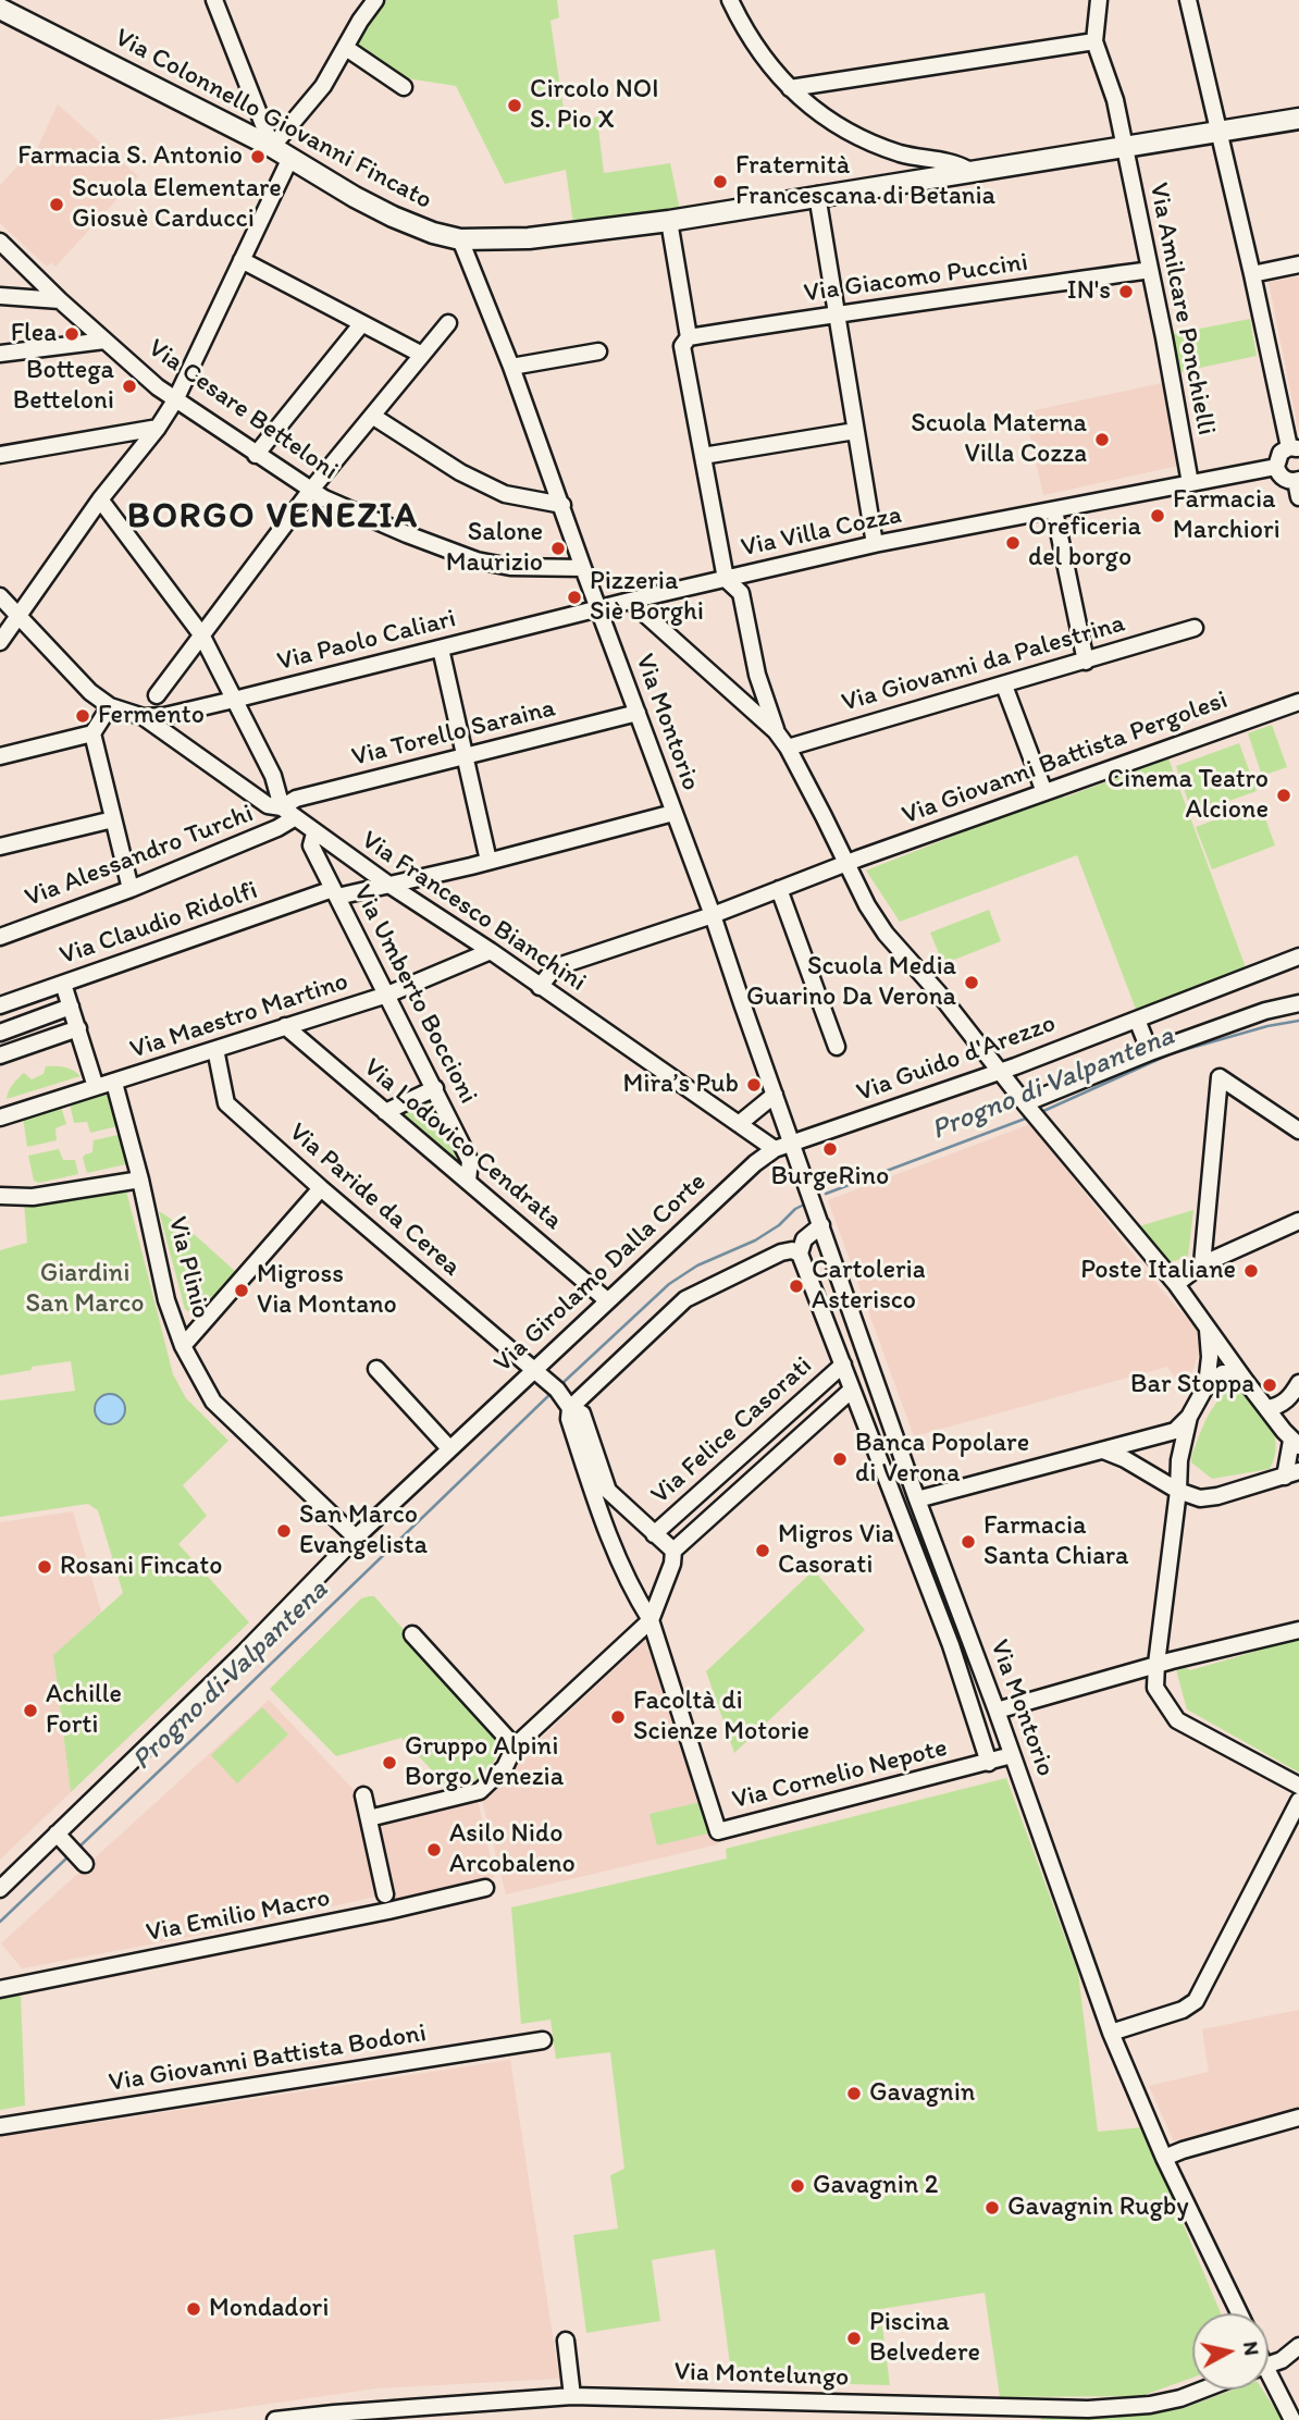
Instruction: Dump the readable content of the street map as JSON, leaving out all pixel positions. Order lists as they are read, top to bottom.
{
  "streets": {
    "main road": ["Via Colonnello Giovanni Fincato"],
    "street": [
      "Via Giacomo Puccini",
      "Via Amilcare Ponchielli",
      "Via Cesare Betteloni",
      "Via Villa Cozza",
      "Via Paolo Caliari",
      "Via Giovanni da Palestrina",
      "Via Montorio",
      "Via Torello Saraina",
      "Via Giovanni Battista Pergolesi",
      "Via Alessandro Turchi",
      "Via Francesco Bianchini",
      "Via Claudio Ridolfi",
      "Via Umberto Boccioni",
      "Via Maestro Martino",
      "Via Guido d'Arezzo",
      "Via Lodovico Cendrata",
      "Via Paride da Cerea",
      "Via Plinio",
      "Via Girolamo Dalla Corte",
      "Via Felice Casorati",
      "Via Cornelio Nepote",
      "Via Emilio Macro",
      "Via Giovanni Battista Bodoni",
      "Via Montelungo"
    ]
  },
  "crossings": [
    ["Via Colonnello Giovanni Fincato", "Via Amilcare Ponchielli"],
    ["Via Colonnello Giovanni Fincato", "Via Montorio"],
    ["Via Giacomo Puccini", "Via Amilcare Ponchielli"],
    ["Via Amilcare Ponchielli", "Via Villa Cozza"],
    ["Via Cesare Betteloni", "Via Montorio"],
    ["Via Villa Cozza", "Via Paolo Caliari"],
    ["Via Villa Cozza", "Via Montorio"],
    ["Via Paolo Caliari", "Via Montorio"],
    ["Via Paolo Caliari", "Via Francesco Bianchini"],
    ["Via Montorio", "Via Torello Saraina"],
    ["Via Montorio", "Via Giovanni Battista Pergolesi"],
    ["Via Montorio", "Via Claudio Ridolfi"],
    ["Via Montorio", "Via Guido d'Arezzo"],
    ["Via Montorio", "Via Girolamo Dalla Corte"],
    ["Via Montorio", "Via Felice Casorati"],
    ["Via Montorio", "Via Cornelio Nepote"],
    ["Via Torello Saraina", "Via Alessandro Turchi"],
    ["Via Torello Saraina", "Via Francesco Bianchini"],
    ["Via Giovanni Battista Pergolesi", "Via Francesco Bianchini"],
    ["Via Alessandro Turchi", "Via Francesco Bianchini"],
    ["Via Francesco Bianchini", "Via Claudio Ridolfi"],
    ["Via Francesco Bianchini", "Via Umberto Boccioni"],
    ["Via Francesco Bianchini", "Via Maestro Martino"],
    ["Via Francesco Bianchini", "Via Girolamo Dalla Corte"],
    ["Via Claudio Ridolfi", "Via Umberto Boccioni"],
    ["Via Umberto Boccioni", "Via Maestro Martino"],
    ["Via Umberto Boccioni", "Via Lodovico Cendrata"],
    ["Via Maestro Martino", "Via Lodovico Cendrata"],
    ["Via Maestro Martino", "Via Paride da Cerea"],
    ["Via Maestro Martino", "Via Plinio"],
    ["Via Guido d'Arezzo", "Via Girolamo Dalla Corte"],
    ["Via Lodovico Cendrata", "Via Girolamo Dalla Corte"],
    ["Via Paride da Cerea", "Via Girolamo Dalla Corte"],
    ["Via Paride da Cerea", "Via Felice Casorati"],
    ["Via Plinio", "Via Girolamo Dalla Corte"]
  ],
  "districts": ["BORGO VENEZIA"],
  "water": ["Progno di Valpantena"],
  "parks": ["Giardini San Marco"],
  "places": [
    "Circolo NOI S. Pio X",
    "Farmacia S. Antonio",
    "Fraternità Francescana di Betania",
    "Scuola Elementare Giosuè Carducci",
    "IN's",
    "Flea",
    "Bottega Betteloni",
    "Scuola Materna Villa Cozza",
    "Farmacia Marchiori",
    "Oreficeria del borgo",
    "Salone Maurizio",
    "Pizzeria Siè Borghi",
    "Fermento",
    "Cinema Teatro Alcione",
    "Scuola Media Guarino Da Verona",
    "Mira’s Pub",
    "BurgeRino",
    "Poste Italiane",
    "Cartoleria Asterisco",
    "Migross Via Montano",
    "Bar Stoppa",
    "Banca Popolare di Verona",
    "San Marco Evangelista",
    "Farmacia Santa Chiara",
    "Migros Via Casorati",
    "Rosani Fincato",
    "Achille Forti",
    "Facoltà di Scienze Motorie",
    "Gruppo Alpini Borgo Venezia",
    "Asilo Nido Arcobaleno",
    "Gavagnin",
    "Gavagnin 2",
    "Gavagnin Rugby",
    "Mondadori",
    "Piscina Belvedere"
  ],
  "north": "right"
}
